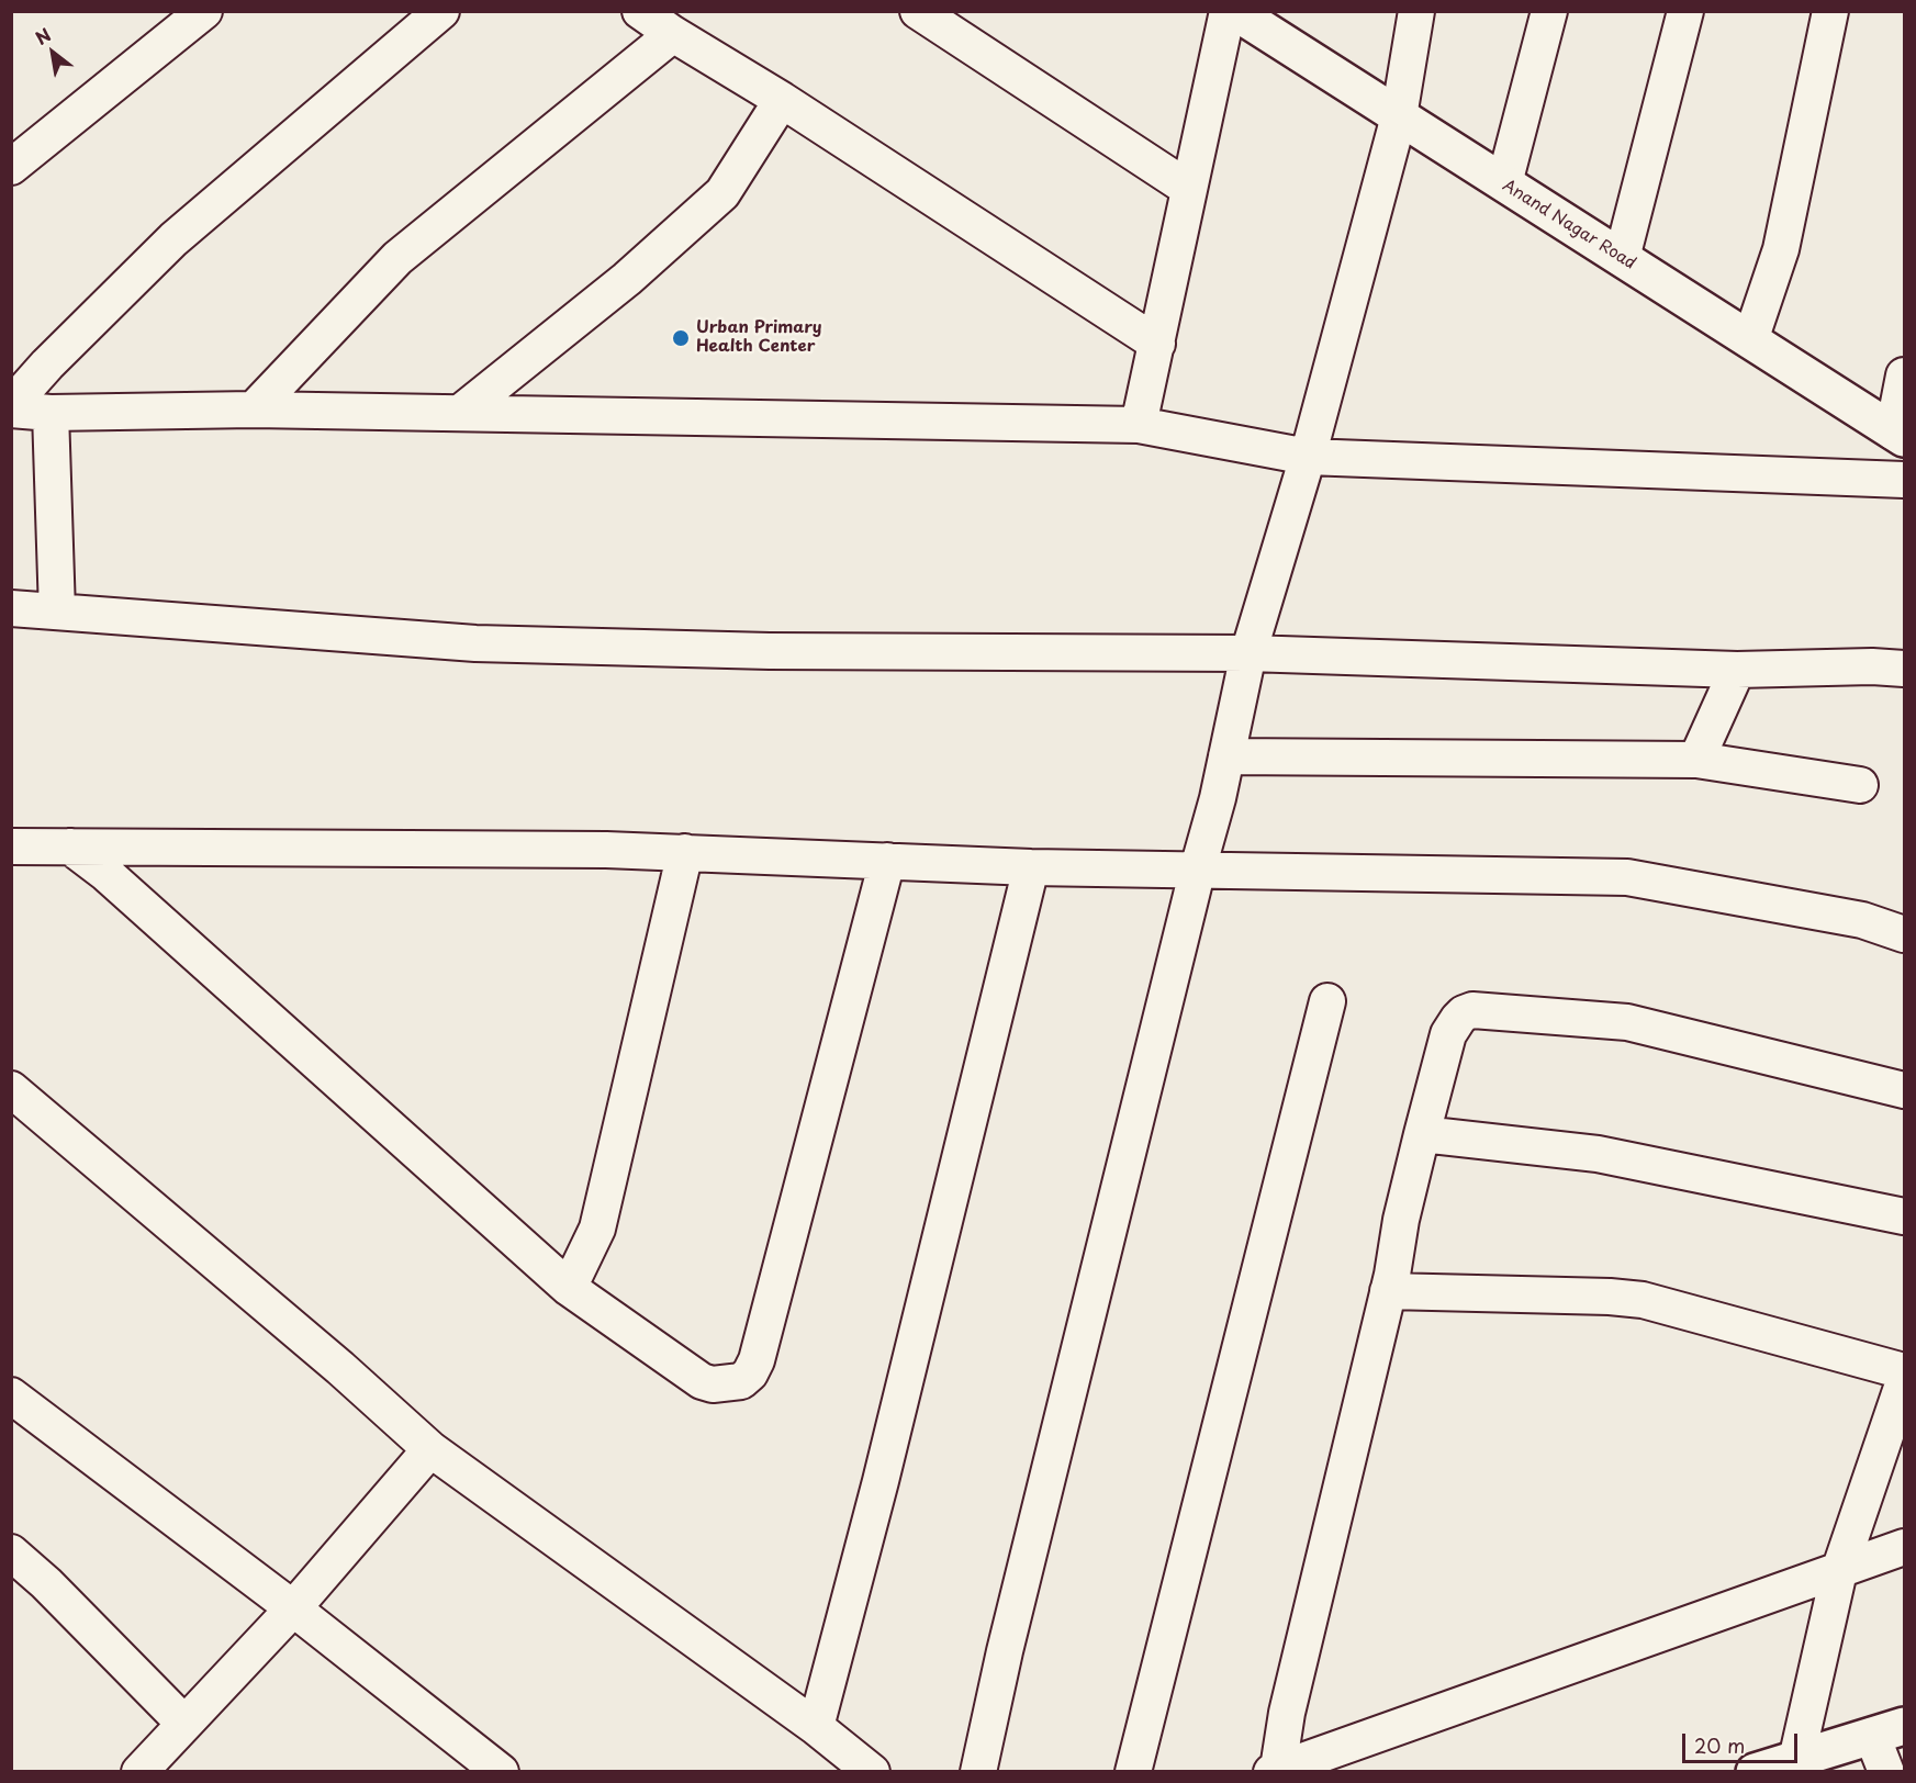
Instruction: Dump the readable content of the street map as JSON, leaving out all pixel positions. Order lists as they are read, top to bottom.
{
  "streets": {
    "street": ["Anand Nagar Road"]
  },
  "places": ["Urban Primary Health Center"],
  "scale_bar": "20 m",
  "north": "top left"
}
